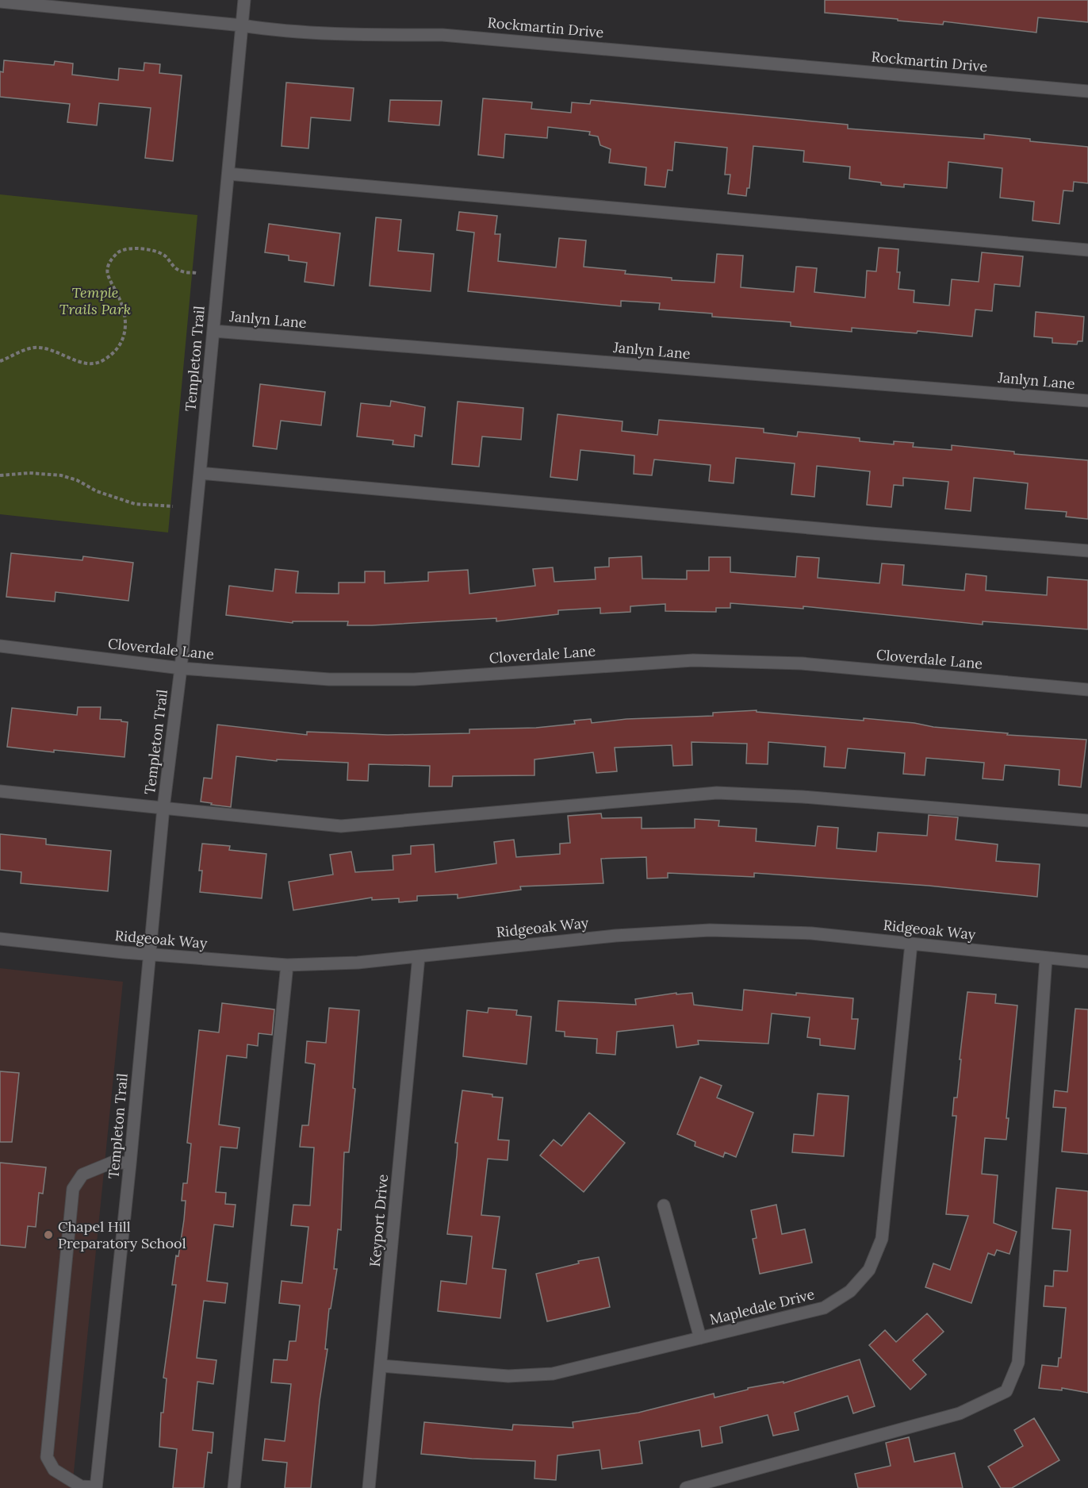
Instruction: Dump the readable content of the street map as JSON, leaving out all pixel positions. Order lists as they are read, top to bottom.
{
  "streets": {
    "street": [
      "Rockmartin Drive",
      "Janlyn Lane",
      "Templeton Trail",
      "Cloverdale Lane",
      "Ridgeoak Way",
      "Keyport Drive",
      "Mapledale Drive"
    ]
  },
  "crossings": [
    ["Rockmartin Drive", "Templeton Trail"],
    ["Janlyn Lane", "Templeton Trail"],
    ["Templeton Trail", "Cloverdale Lane"],
    ["Templeton Trail", "Ridgeoak Way"],
    ["Ridgeoak Way", "Keyport Drive"],
    ["Ridgeoak Way", "Mapledale Drive"],
    ["Keyport Drive", "Mapledale Drive"]
  ],
  "parks": ["Temple Trails Park"],
  "places": ["Chapel Hill Preparatory School"]
}
